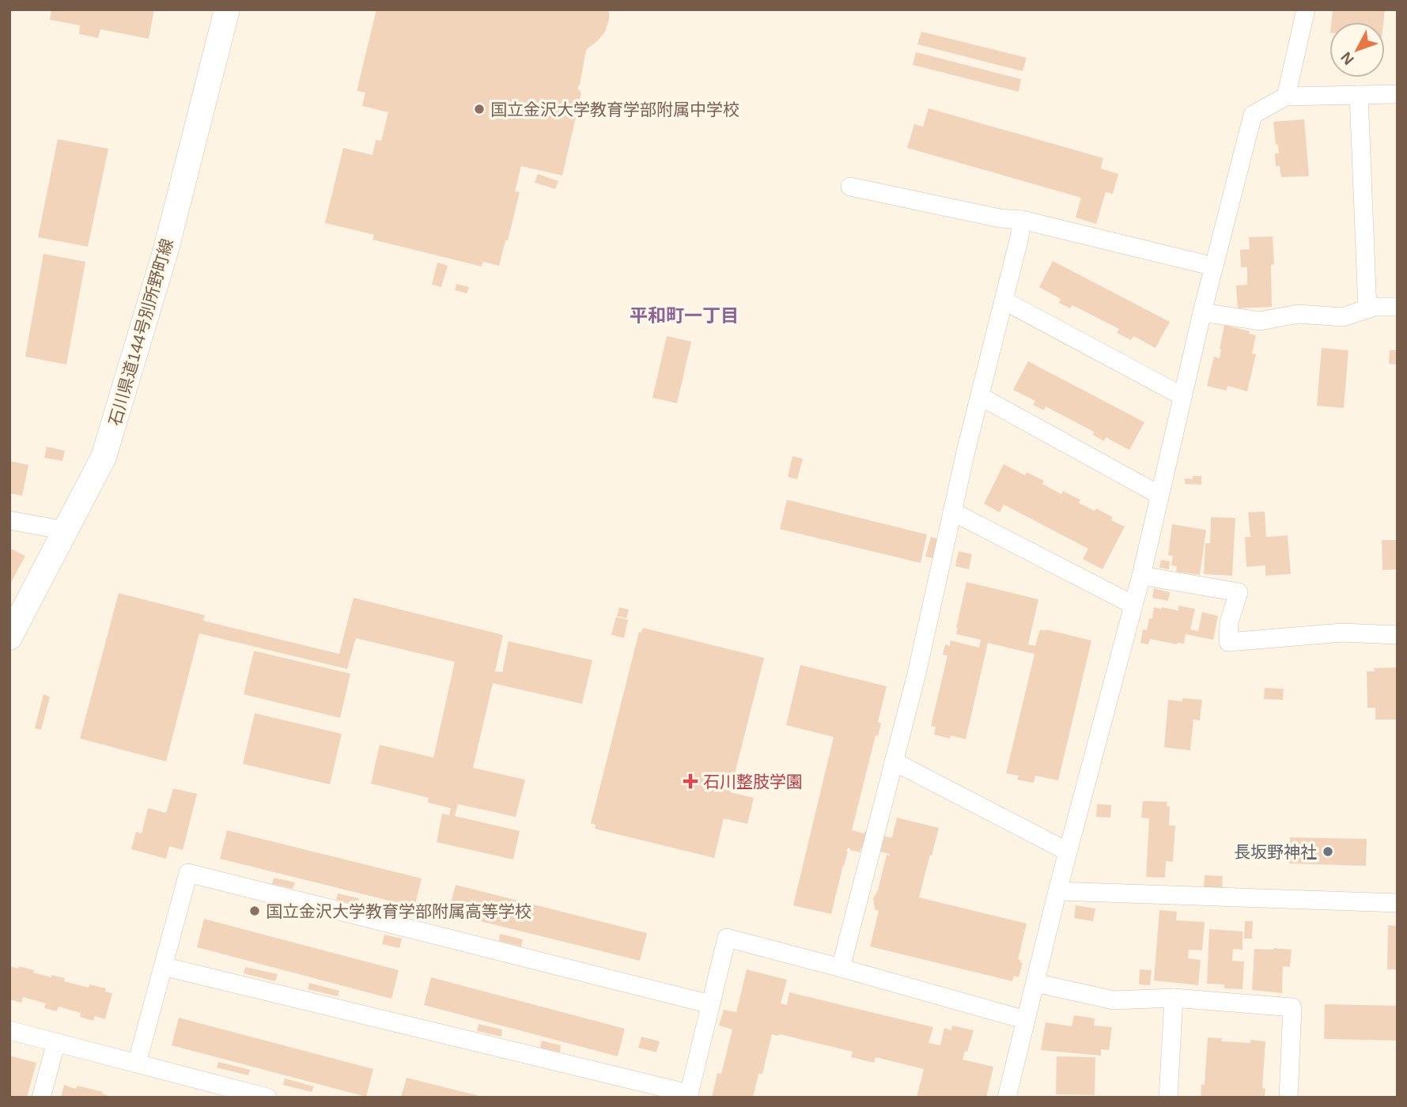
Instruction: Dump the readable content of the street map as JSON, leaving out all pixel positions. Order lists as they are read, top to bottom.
{
  "streets": {
    "main road": ["石川県道144号別所野町線"]
  },
  "districts": ["平和町一丁目"],
  "places": {
    "other": ["国立金沢大学教育学部附属中学校", "長坂野神社", "国立金沢大学教育学部附属高等学校"],
    "health": ["石川整肢学園"]
  },
  "north": "bottom left"
}
